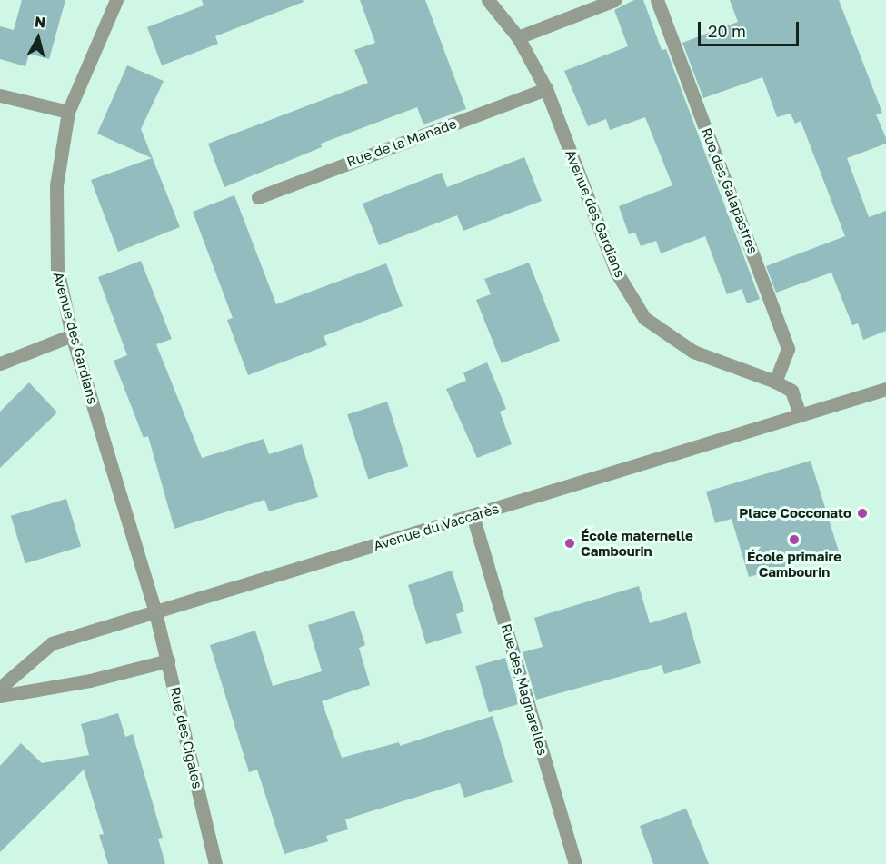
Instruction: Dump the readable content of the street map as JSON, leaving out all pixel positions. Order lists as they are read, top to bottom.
{
  "streets": {
    "street": [
      "Rue de la Manade",
      "Rue des Galapastres",
      "Avenue des Gardians",
      "Avenue du Vaccarès",
      "Rue des Magnarelles",
      "Rue des Cigales"
    ]
  },
  "crossings": [
    ["Rue de la Manade", "Avenue des Gardians"],
    ["Rue des Galapastres", "Avenue des Gardians"],
    ["Avenue des Gardians", "Avenue du Vaccarès"],
    ["Avenue des Gardians", "Rue des Cigales"],
    ["Avenue du Vaccarès", "Rue des Magnarelles"],
    ["Avenue du Vaccarès", "Rue des Cigales"]
  ],
  "places": ["Place Cocconato", "École primaire Cambourin", "École maternelle Cambourin"],
  "scale_bar": "20 m",
  "north": "top"
}
